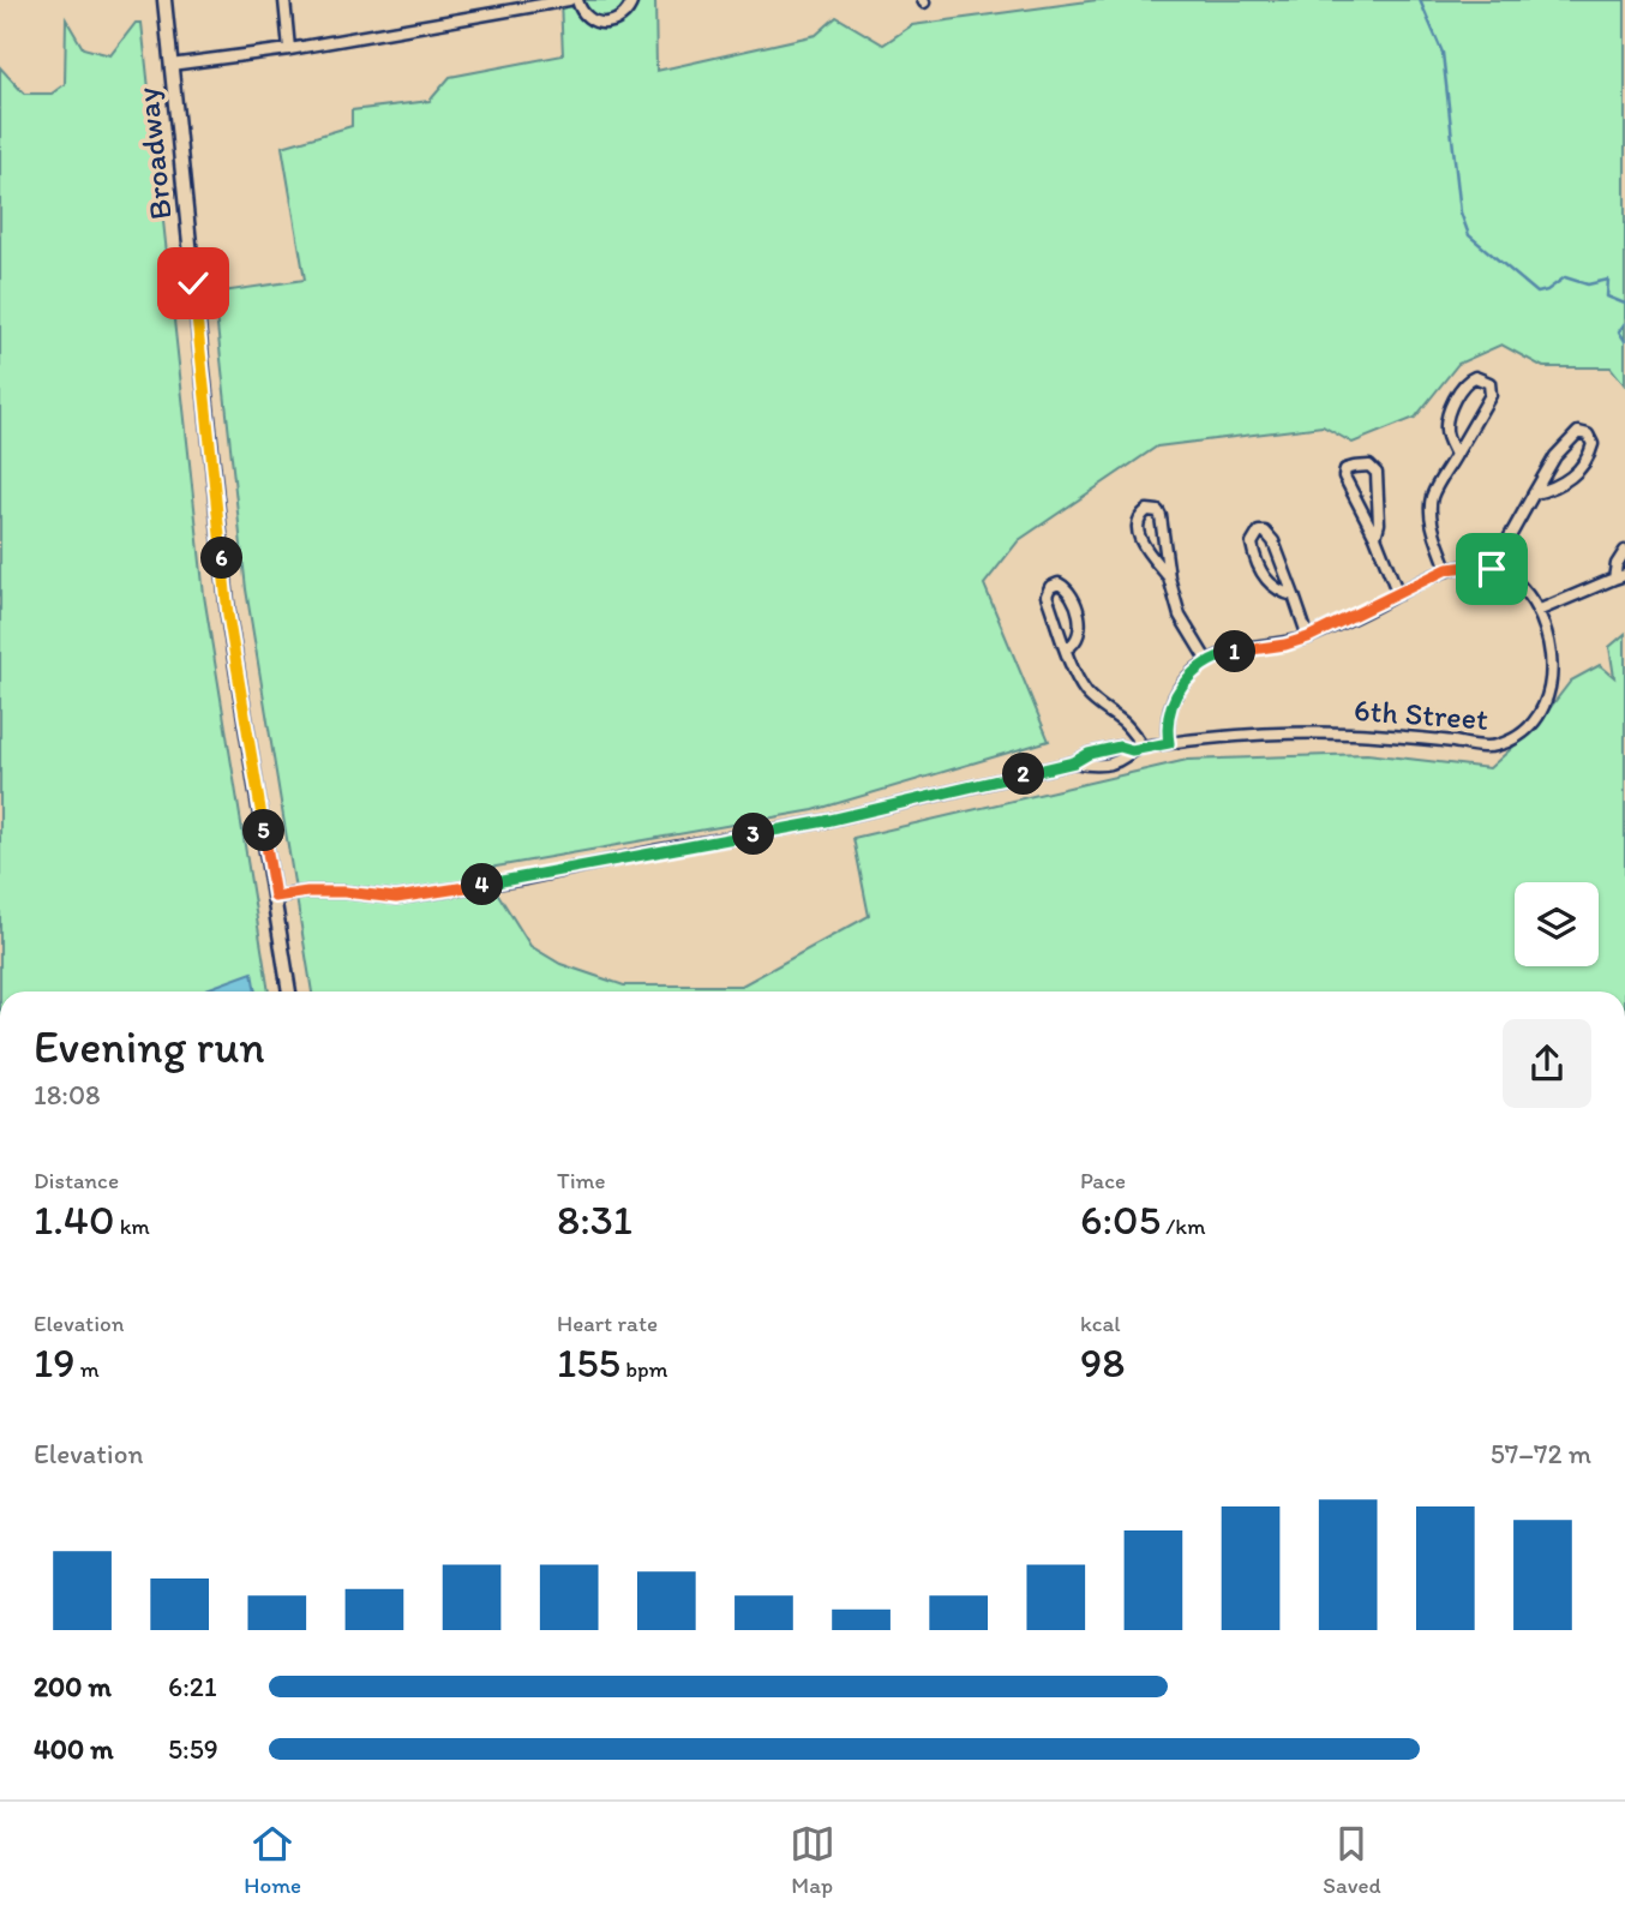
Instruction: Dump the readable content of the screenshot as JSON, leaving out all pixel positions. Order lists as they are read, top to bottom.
{
  "streets": {
    "street": ["Broadway", "6th Street"]
  },
  "crossings": [
    ["Broadway", "6th Street"]
  ],
  "page": {
    "pins": [
      "6",
      "1",
      "2",
      "5",
      "3",
      "4"
    ],
    "heading": ["Evening run", "18:08"],
    "stats": [
      ["Distance", "1.40 km"],
      ["Time", "8:31"],
      ["Pace", "6:05 /km"],
      ["Elevation", "19 m"],
      ["Heart rate", "155 bpm"],
      ["kcal", "98"]
    ],
    "chart": ["Elevation", "57–72 m"],
    "list": [
      {
        "name": "200 m",
        "note": "6:21"
      },
      {
        "name": "400 m",
        "note": "5:59"
      }
    ],
    "tabs": ["Home", "Map", "Saved"]
  }
}
